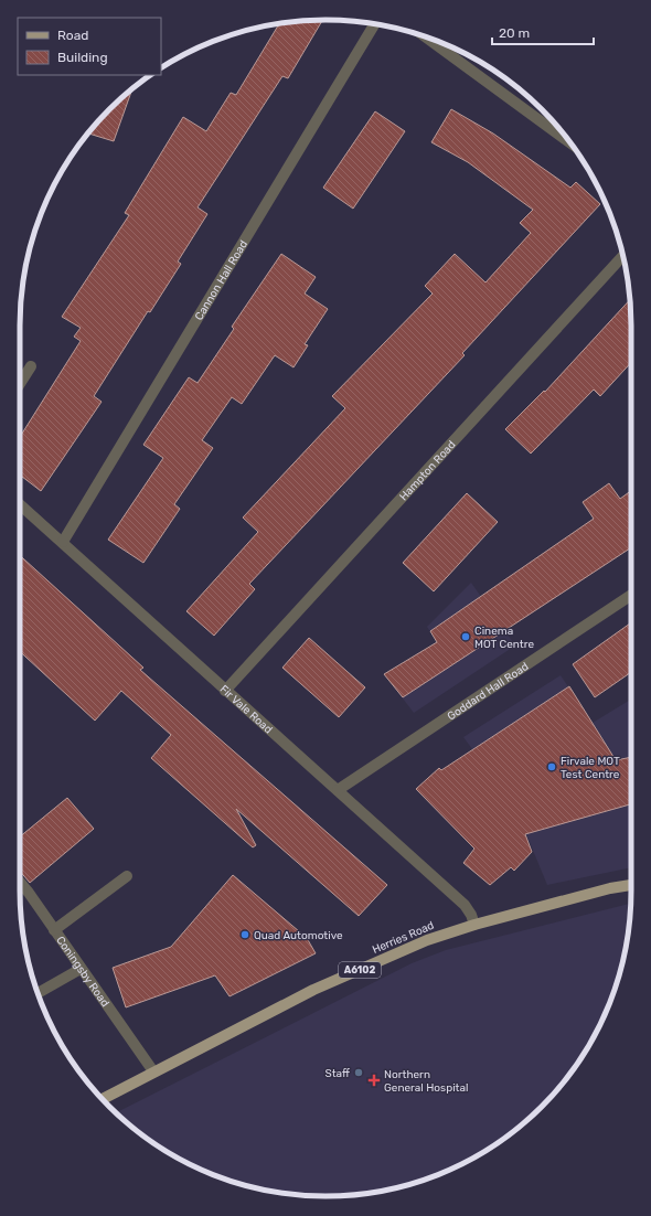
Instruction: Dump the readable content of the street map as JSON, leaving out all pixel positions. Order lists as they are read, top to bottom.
{
  "streets": {
    "main road": ["Herries Road", "A6102"],
    "street": [
      "Cannon Hall Road",
      "Hampton Road",
      "Goddard Hall Road",
      "Fir Vale Road",
      "Coningsby Road"
    ]
  },
  "crossings": [
    ["Cannon Hall Road", "Fir Vale Road"],
    ["Hampton Road", "Fir Vale Road"],
    ["Goddard Hall Road", "Fir Vale Road"],
    ["Fir Vale Road", "Herries Road"],
    ["Herries Road", "Coningsby Road"]
  ],
  "places": {
    "other": [
      "Cinema MOT Centre",
      "Firvale MOT Test Centre",
      "Quad Automotive",
      "Staff"
    ],
    "health": ["Northern General Hospital"]
  },
  "legend": ["Road", "Building"],
  "scale_bar": "20 m"
}
